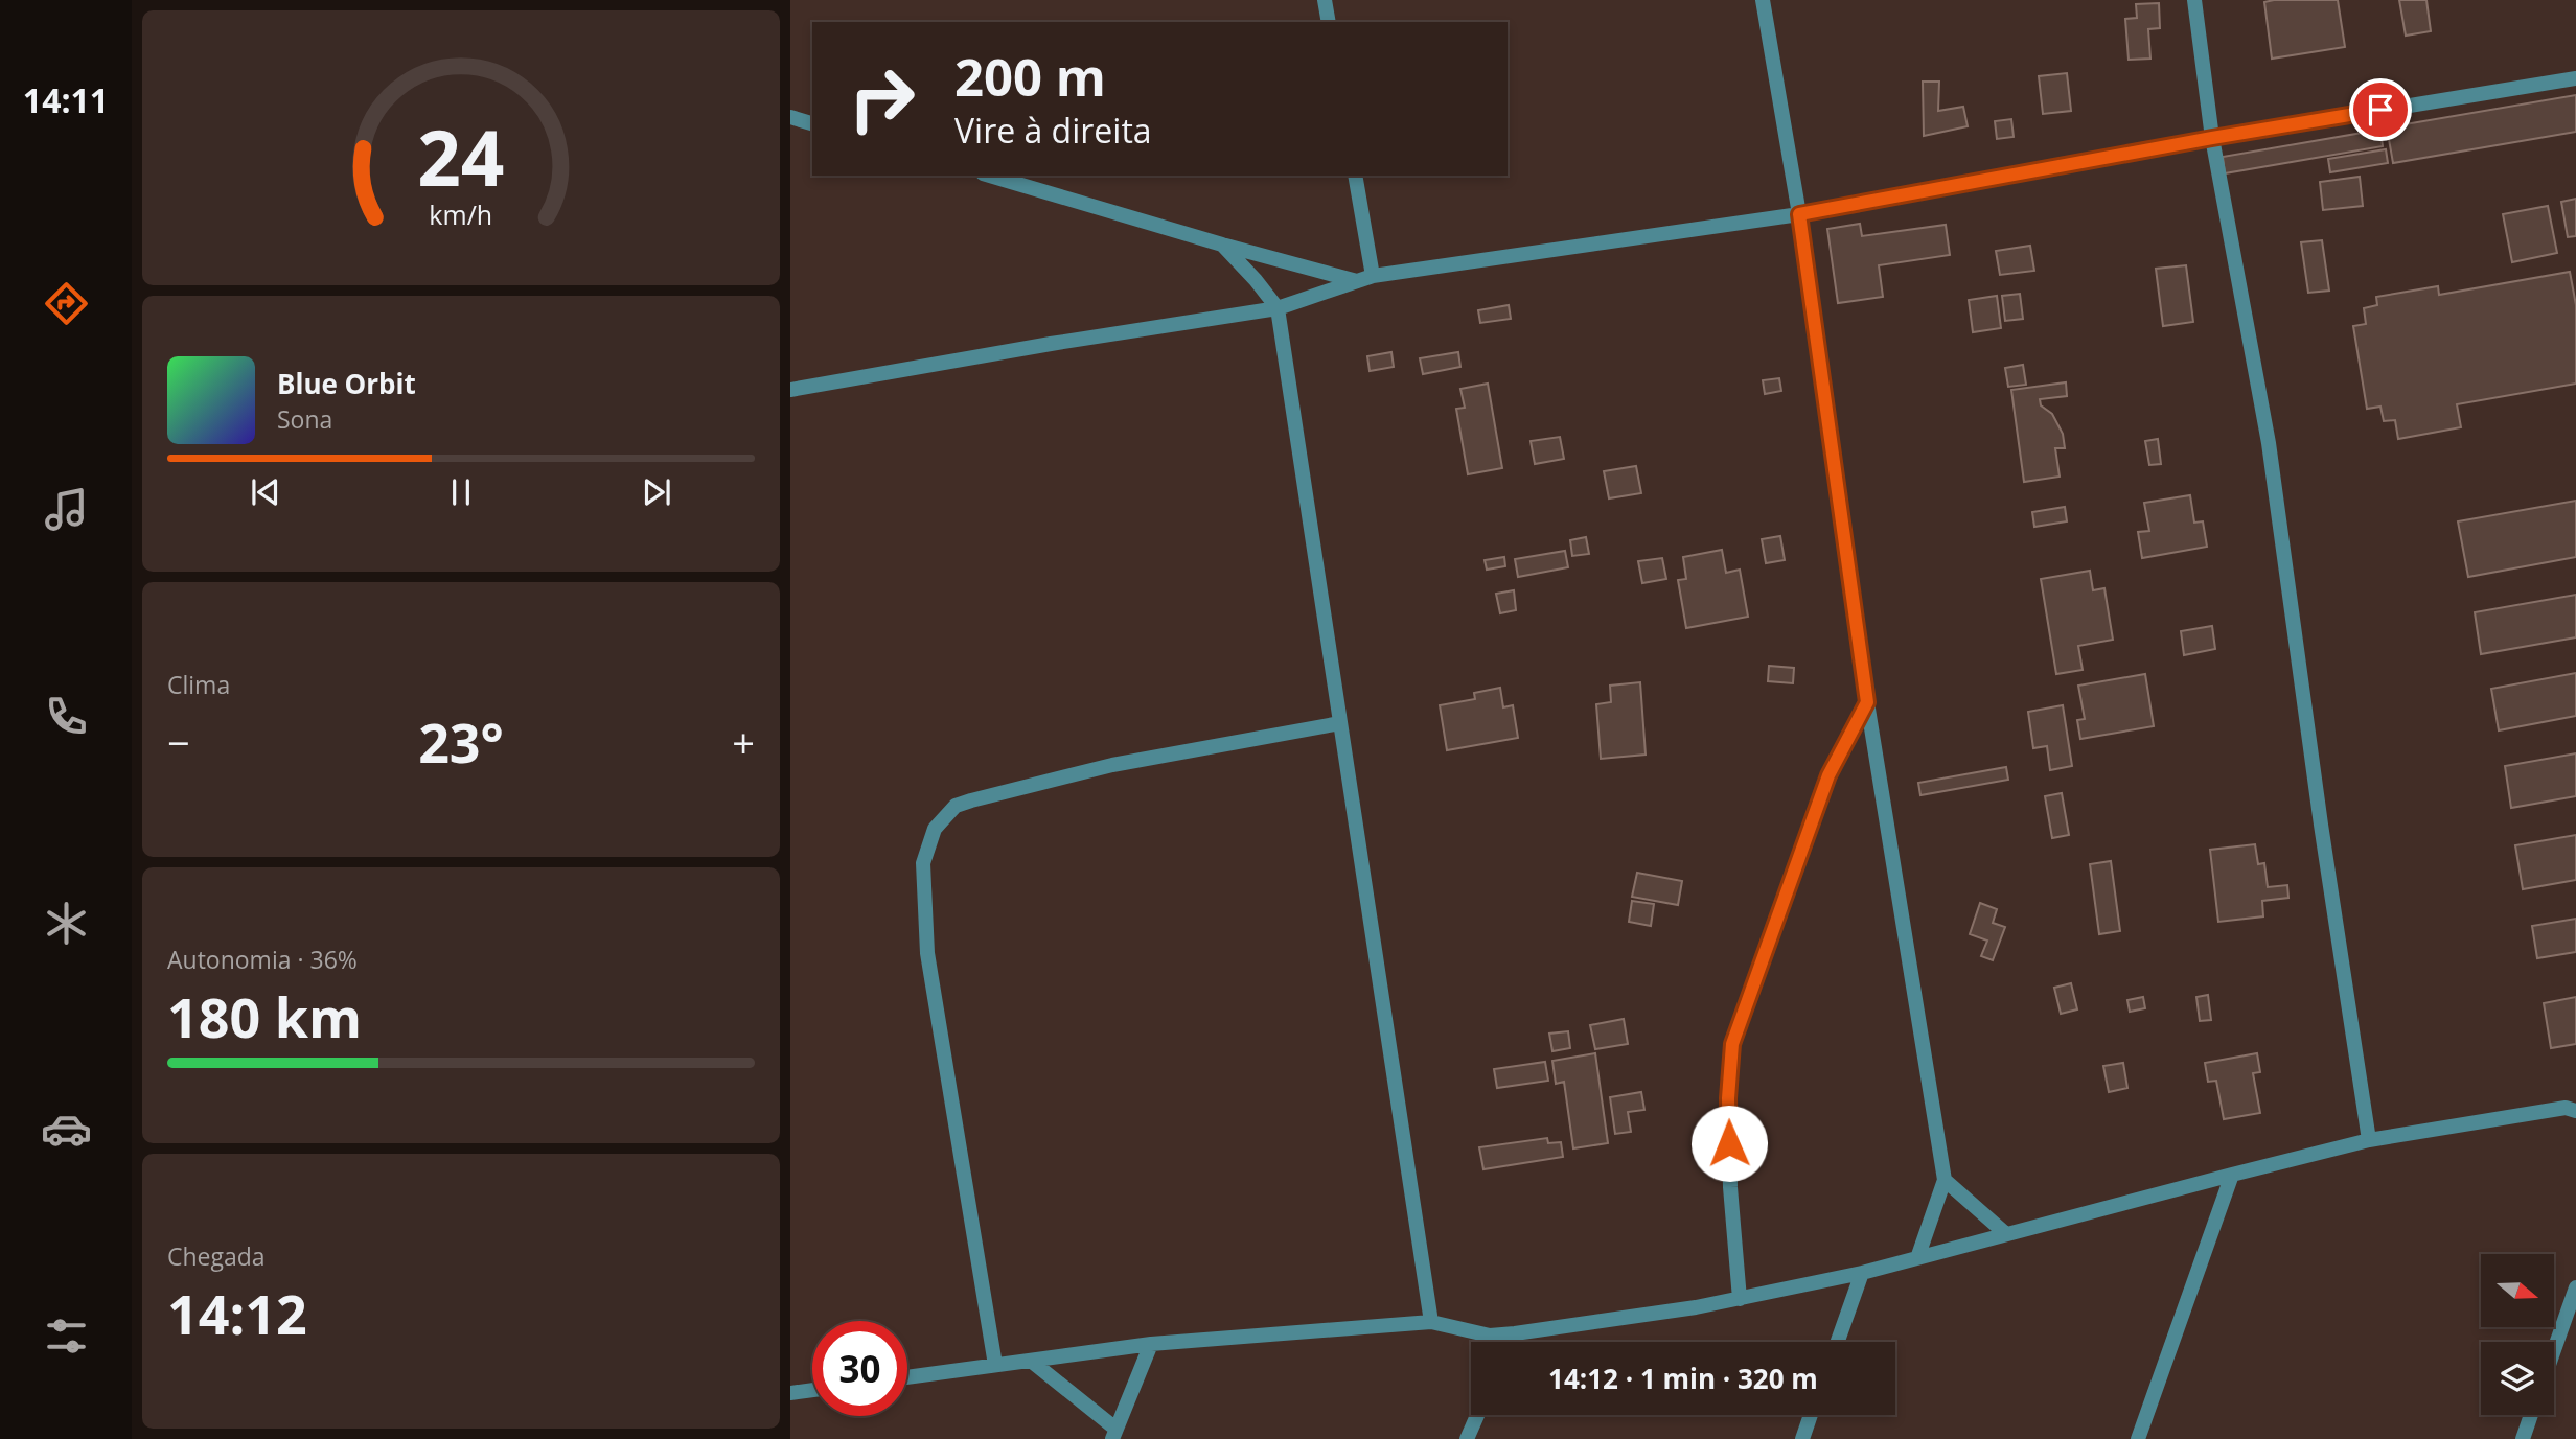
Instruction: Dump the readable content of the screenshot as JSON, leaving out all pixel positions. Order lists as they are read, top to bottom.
{
  "north": "right",
  "page": {
    "tabs": "14:11",
    "turn": ["200 m", "Vire à direita"],
    "song": ["Blue Orbit", "Sona"],
    "tile": [
      "Clima",
      ["Autonomia · 36%", "180 km"],
      ["Chegada", "14:12"]
    ],
    "heat": ["−", "23°", "+"],
    "limit": "30",
    "trip": "14:12 · 1 min · 320 m",
    "gauge": ["24", "km/h"]
  }
}
